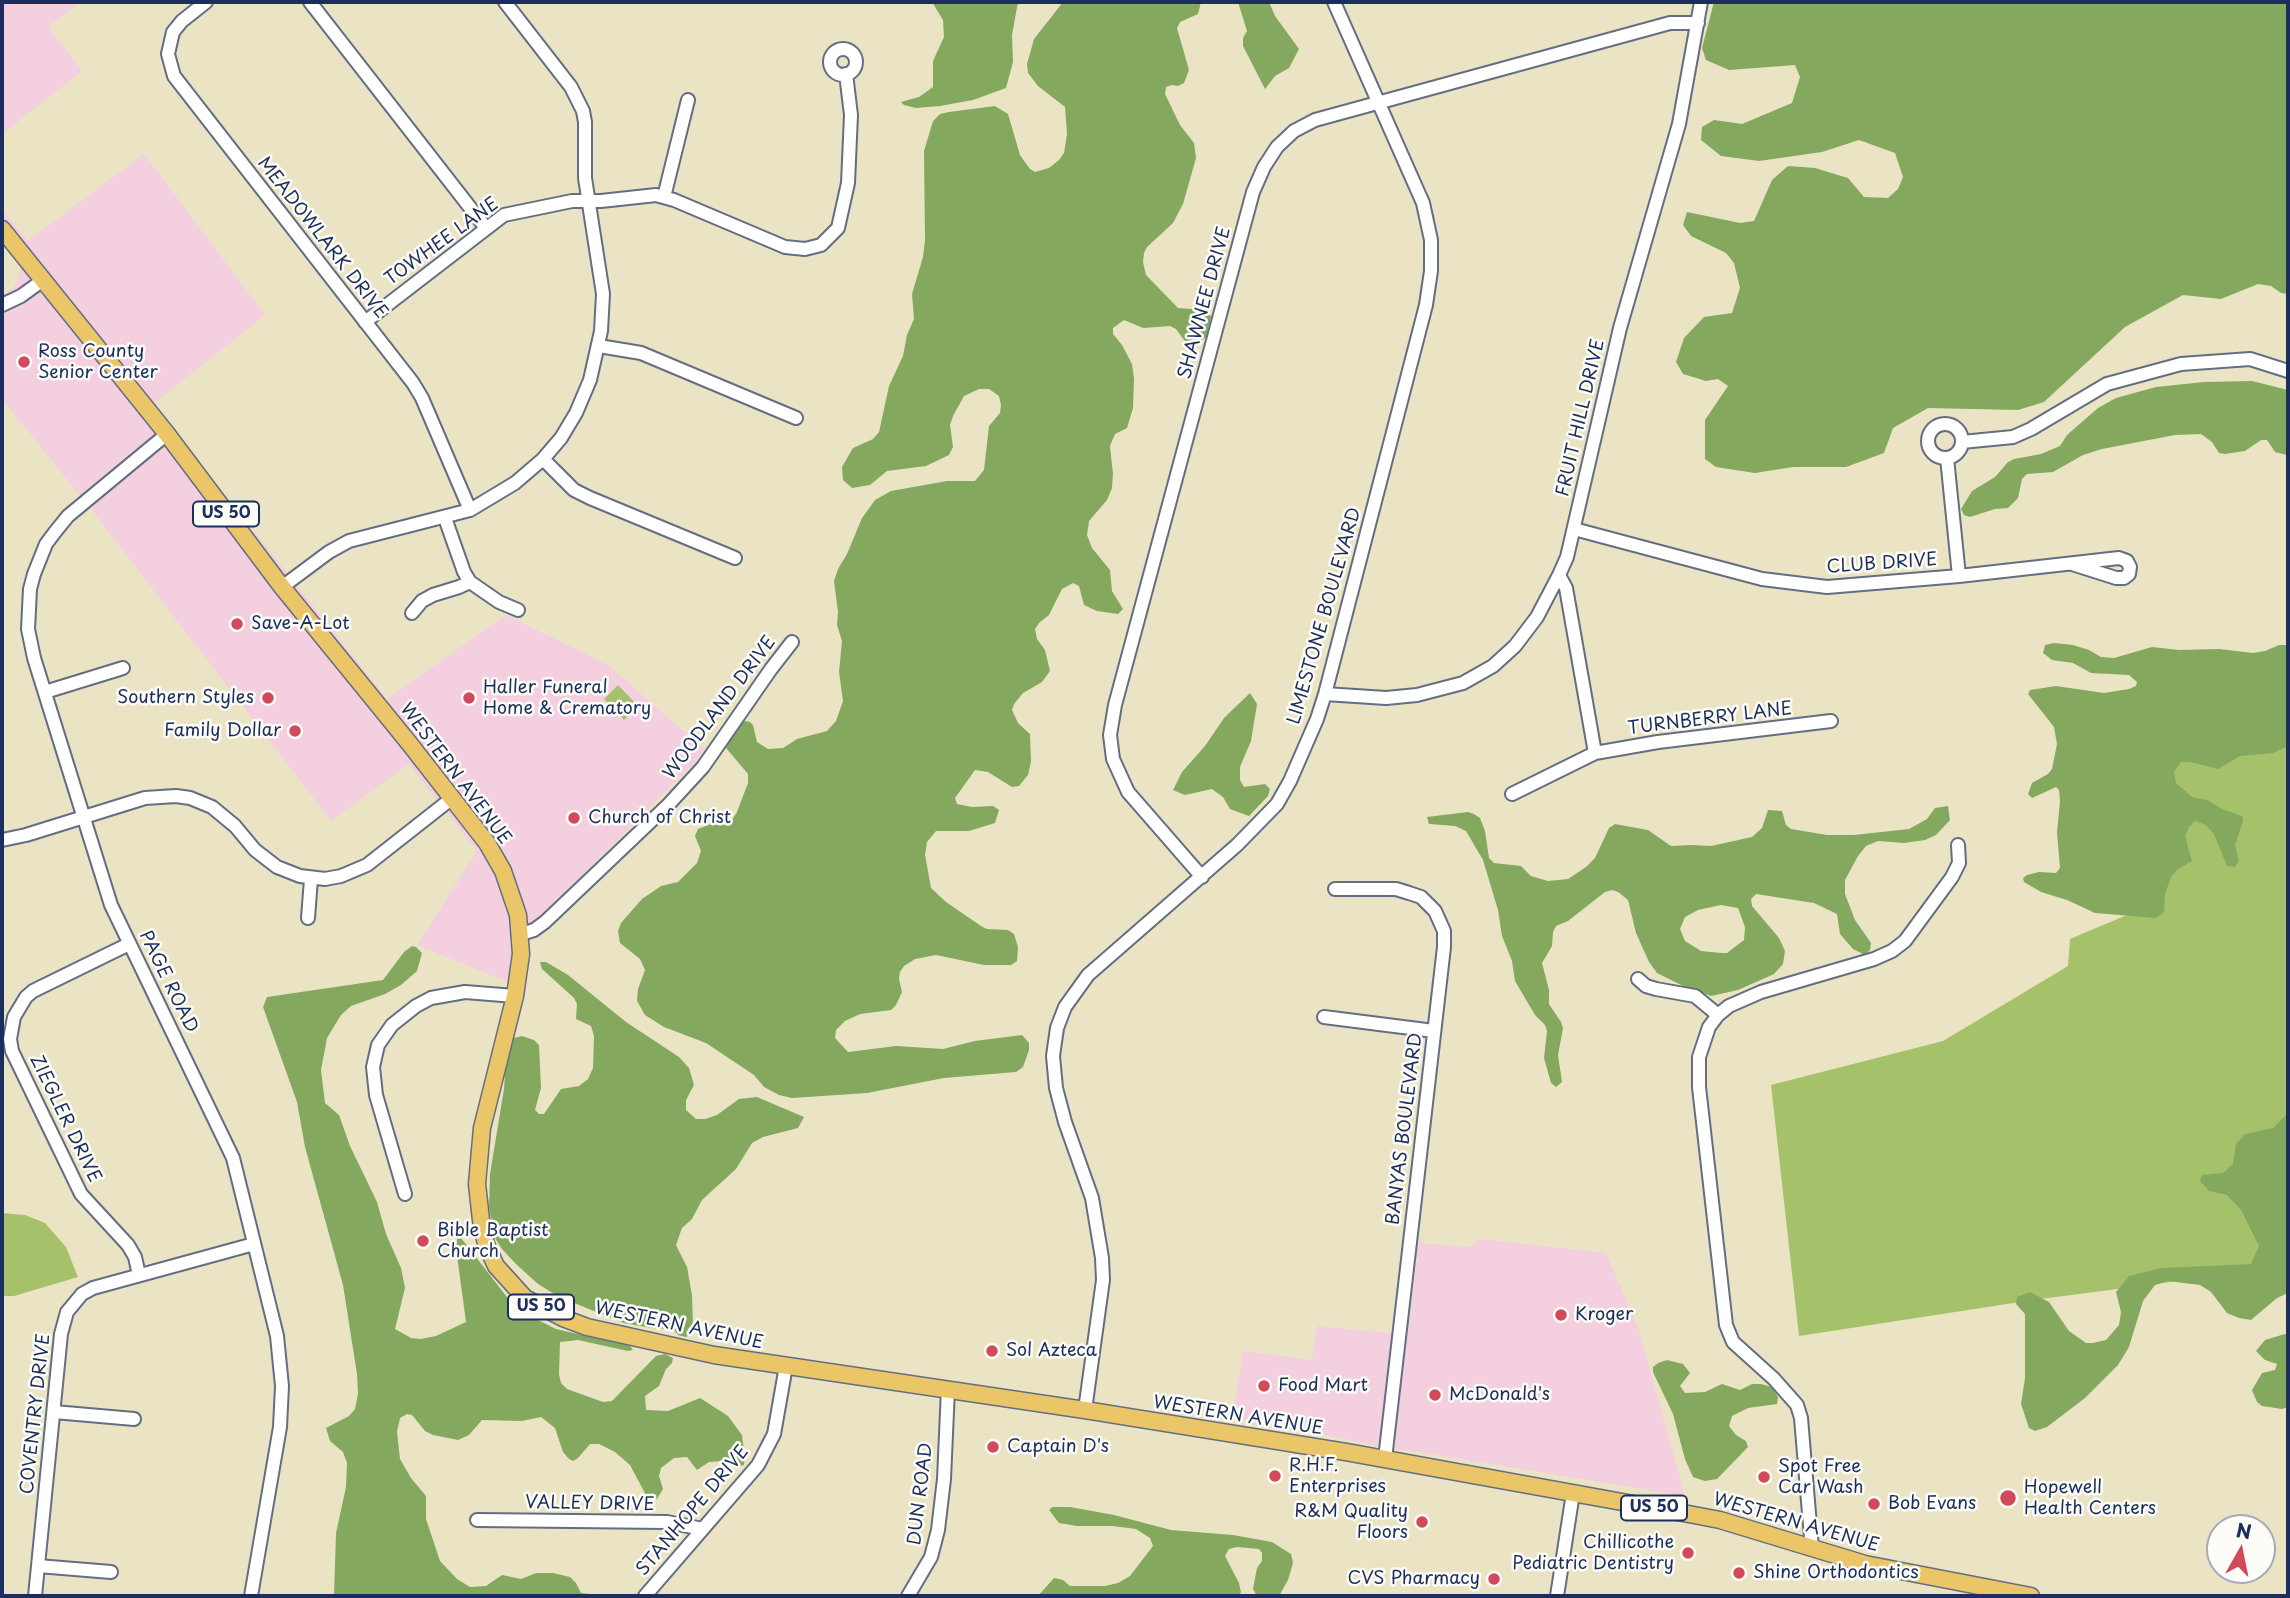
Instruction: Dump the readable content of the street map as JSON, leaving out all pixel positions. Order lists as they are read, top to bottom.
{
  "streets": {
    "main road": ["US 50", "WESTERN AVENUE"],
    "street": [
      "MEADOWLARK DRIVE",
      "TOWHEE LANE",
      "SHAWNEE DRIVE",
      "FRUIT HILL DRIVE",
      "CLUB DRIVE",
      "LIMESTONE BOULEVARD",
      "WOODLAND DRIVE",
      "TURNBERRY LANE",
      "PAGE ROAD",
      "ZIEGLER DRIVE",
      "BANYAS BOULEVARD",
      "COVENTRY DRIVE",
      "DUN ROAD",
      "VALLEY DRIVE",
      "STANHOPE DRIVE"
    ]
  },
  "crossings": [
    ["MEADOWLARK DRIVE", "TOWHEE LANE"],
    ["SHAWNEE DRIVE", "FRUIT HILL DRIVE"],
    ["SHAWNEE DRIVE", "LIMESTONE BOULEVARD"],
    ["FRUIT HILL DRIVE", "CLUB DRIVE"],
    ["LIMESTONE BOULEVARD", "WESTERN AVENUE"],
    ["WOODLAND DRIVE", "WESTERN AVENUE"],
    ["WESTERN AVENUE", "PAGE ROAD"],
    ["WESTERN AVENUE", "BANYAS BOULEVARD"],
    ["WESTERN AVENUE", "DUN ROAD"],
    ["WESTERN AVENUE", "STANHOPE DRIVE"],
    ["PAGE ROAD", "ZIEGLER DRIVE"],
    ["PAGE ROAD", "COVENTRY DRIVE"],
    ["ZIEGLER DRIVE", "COVENTRY DRIVE"],
    ["VALLEY DRIVE", "STANHOPE DRIVE"]
  ],
  "places": [
    "Ross County Senior Center",
    "Save-A-Lot",
    "Southern Styles",
    "Haller Funeral Home & Crematory",
    "Family Dollar",
    "Church of Christ",
    "Bible Baptist Church",
    "Kroger",
    "Sol Azteca",
    "Food Mart",
    "McDonald's",
    "Captain D's",
    "R.H.F. Enterprises",
    "Spot Free Car Wash",
    "Hopewell Health Centers",
    "Bob Evans",
    "R&M Quality Floors",
    "Chillicothe Pediatric Dentistry",
    "Shine Orthodontics",
    "CVS Pharmacy"
  ],
  "north": "top"
}
